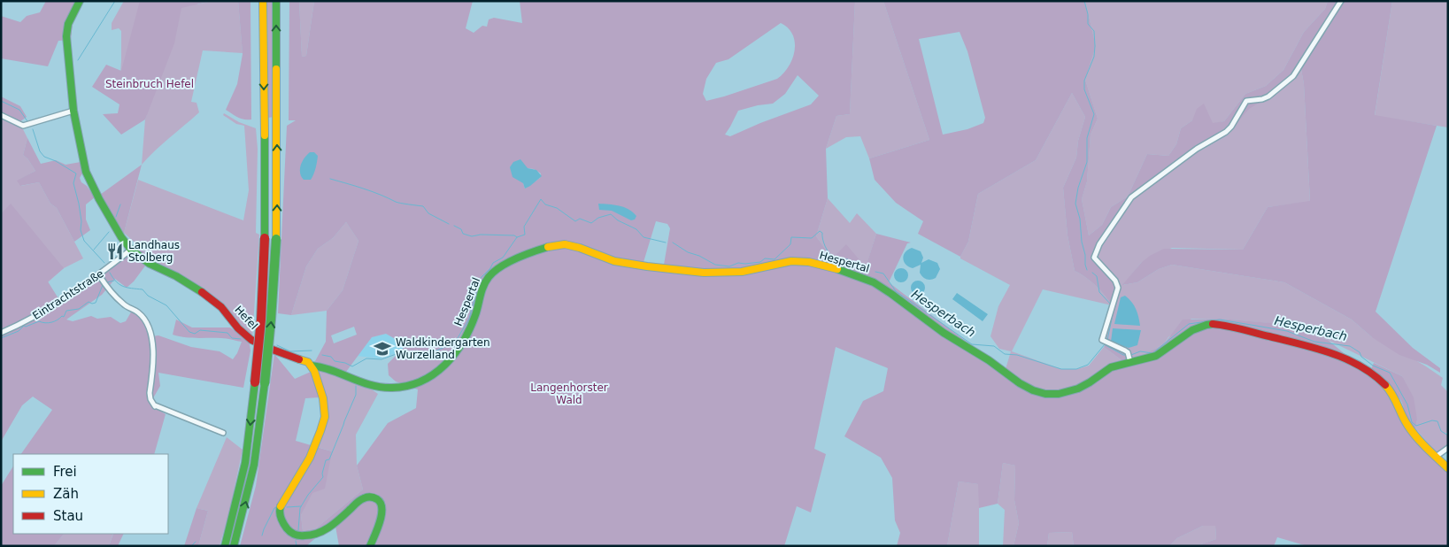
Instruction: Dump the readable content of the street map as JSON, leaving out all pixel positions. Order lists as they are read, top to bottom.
{
  "streets": {
    "main road": ["Hespertal", "Hefel"],
    "street": ["Eintrachtstraße"]
  },
  "crossings": [
    ["Hespertal", "Hefel"],
    ["Eintrachtstraße", "Hefel"]
  ],
  "water": ["Hesperbach"],
  "parks": ["Steinbruch Hefel", "Langenhorster Wald"],
  "places": {
    "restaurant": ["Landhaus Stolberg"],
    "school or university": ["Waldkindergarten Wurzelland"]
  },
  "legend": ["Frei", "Zäh", "Stau"]
}
